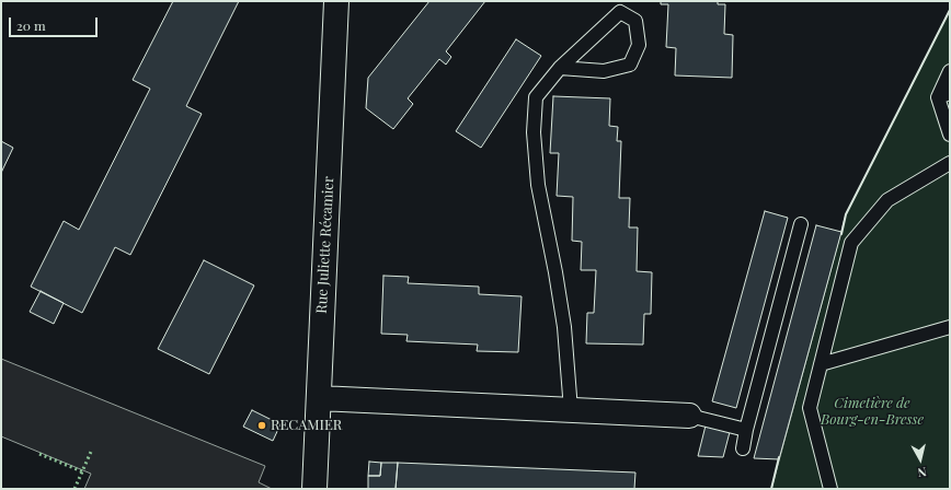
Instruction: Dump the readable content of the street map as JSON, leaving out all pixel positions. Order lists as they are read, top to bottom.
{
  "streets": {
    "street": ["Rue Juliette Récamier"]
  },
  "parks": ["Cimetière de Bourg-en-Bresse"],
  "places": ["RECAMIER"],
  "scale_bar": "20 m",
  "north": "bottom"
}
